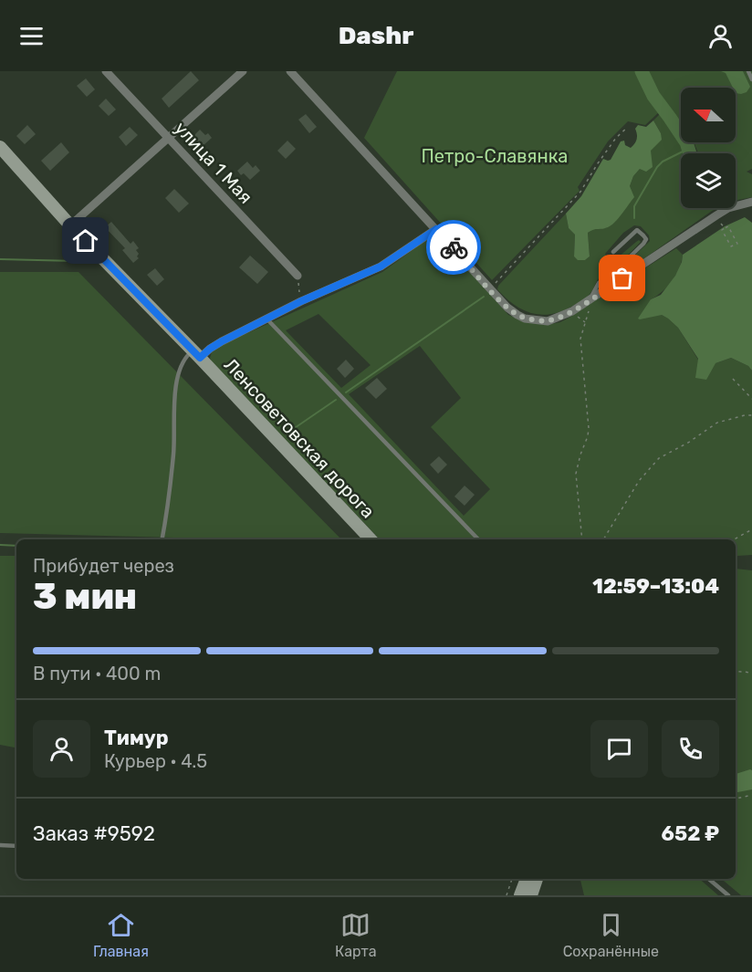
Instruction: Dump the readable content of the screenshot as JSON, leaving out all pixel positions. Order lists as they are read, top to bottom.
{
  "streets": {
    "street": ["улица 1 Мая", "Ленсоветовская дорога"]
  },
  "parks": ["Петро-Славянка"],
  "north": "left",
  "page": {
    "header": "Dashr",
    "heading": ["3 мин", "Прибудет через", "12:59–13:04"],
    "panel": [
      "Тимур",
      "Курьер · 4.5",
      "Заказ #9592",
      "652 ₽"
    ],
    "bar": "В пути · 400 m",
    "tabs": ["Главная", "Карта", "Сохранённые"]
  }
}
